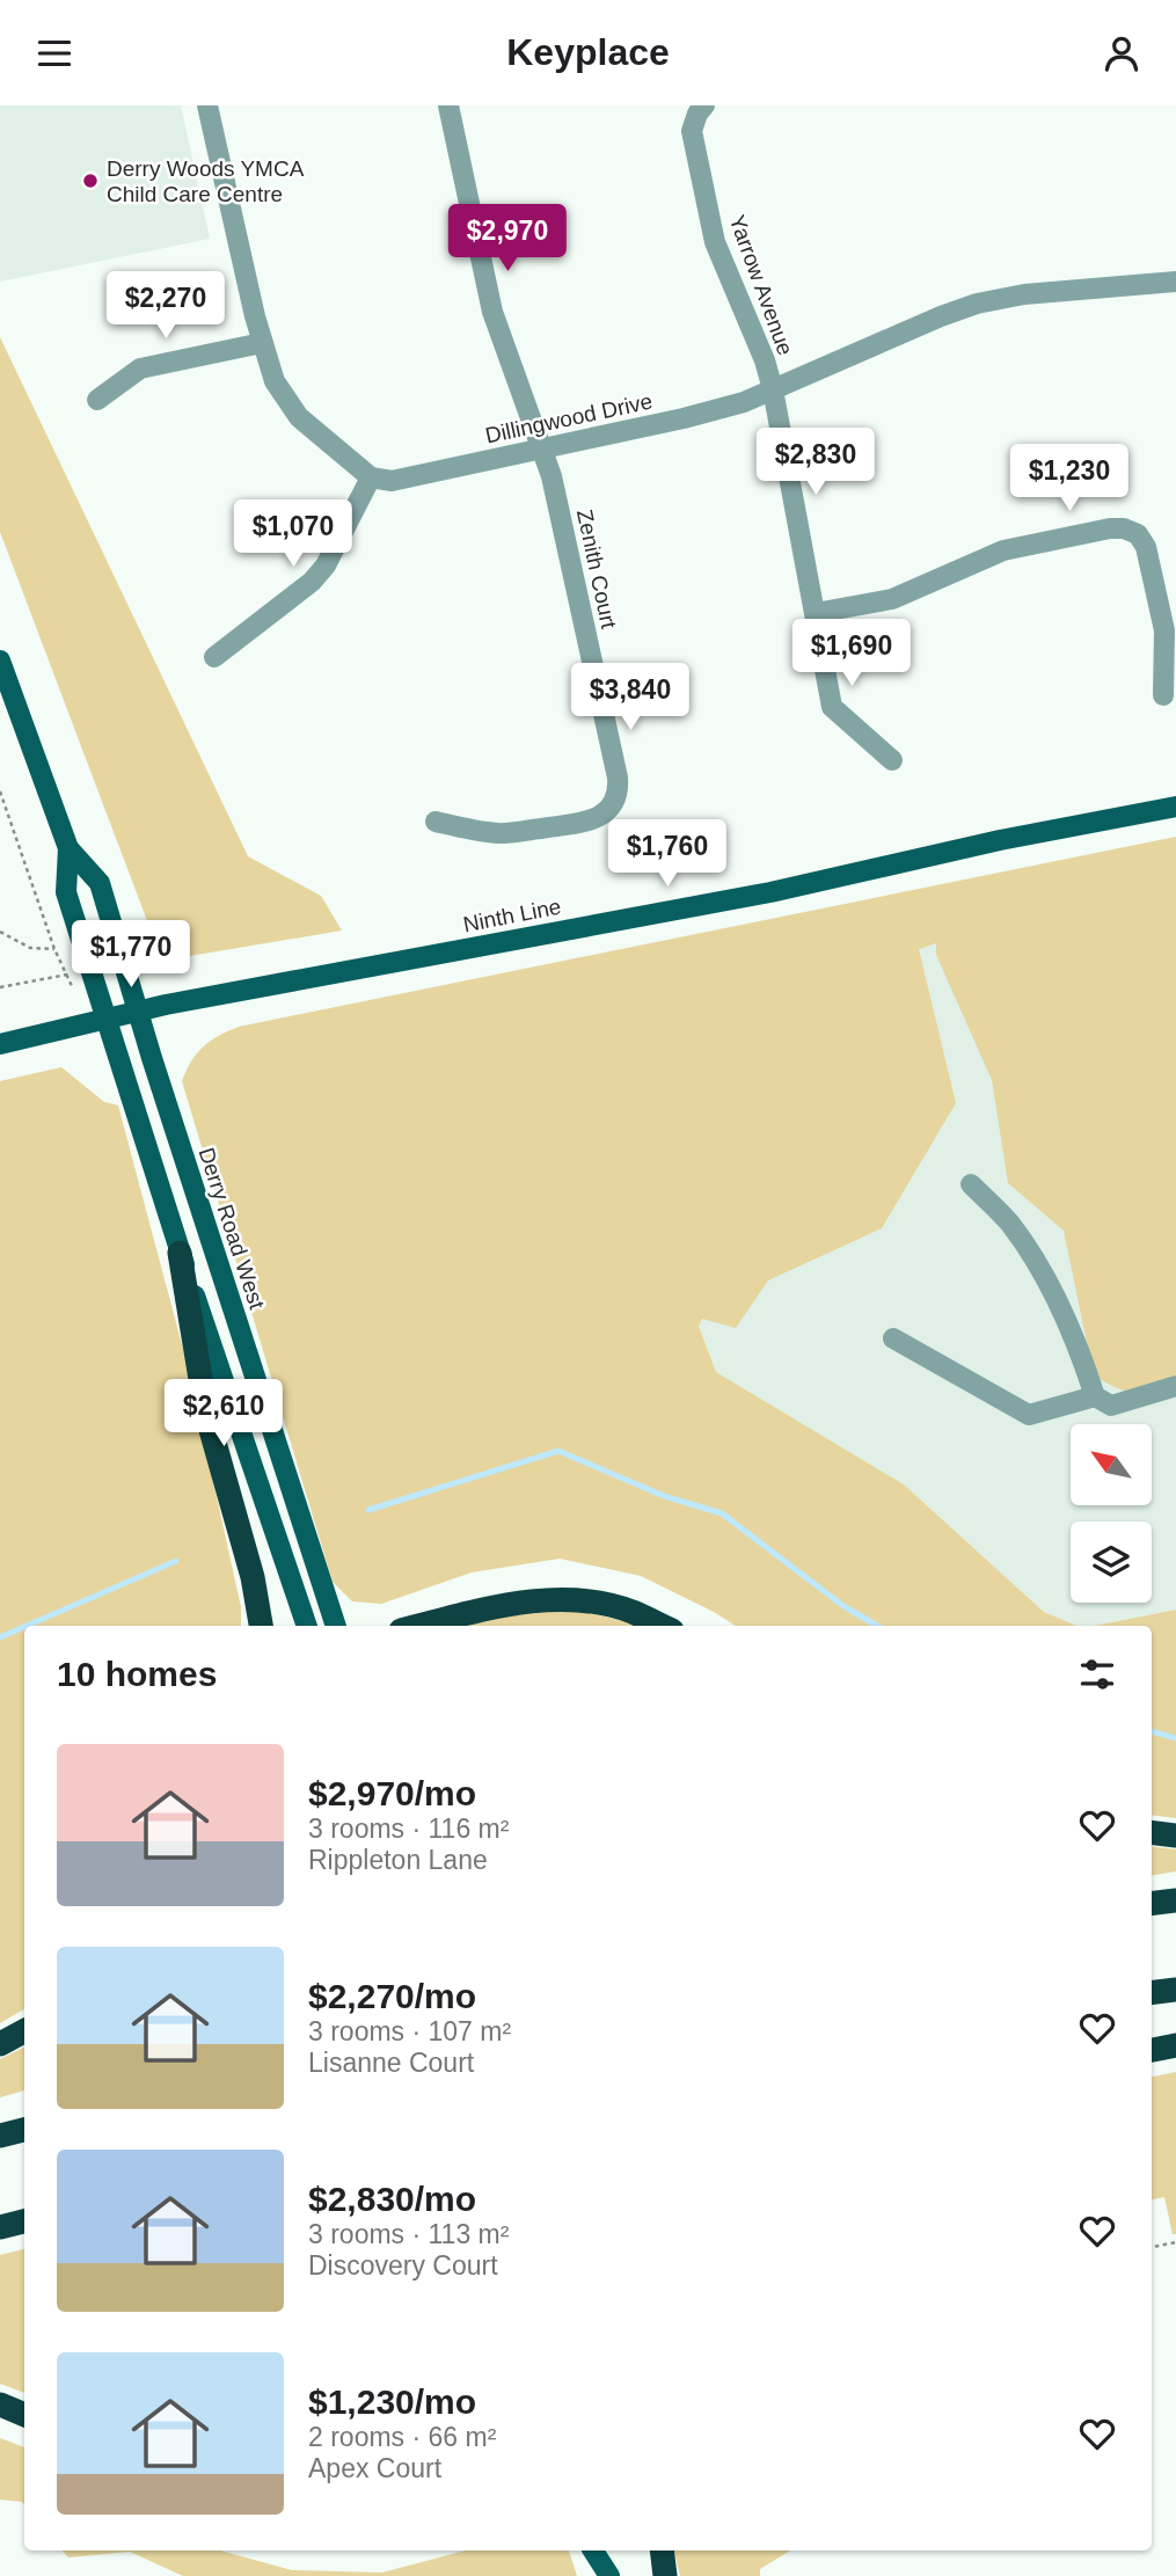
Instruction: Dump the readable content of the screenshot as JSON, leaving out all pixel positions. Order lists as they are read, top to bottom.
{
  "streets": {
    "main road": ["Ninth Line", "Derry Road West"],
    "street": ["Yarrow Avenue", "Dillingwood Drive", "Zenith Court"]
  },
  "crossings": [
    ["Yarrow Avenue", "Dillingwood Drive"],
    ["Dillingwood Drive", "Zenith Court"],
    ["Ninth Line", "Derry Road West"]
  ],
  "places": ["Derry Woods YMCA Child Care Centre"],
  "north": "top left",
  "page": {
    "header": "Keyplace",
    "price": [
      "$2,970",
      "$2,270",
      "$2,830",
      "$1,230",
      "$1,070",
      "$1,690",
      "$3,840",
      "$1,760",
      "$1,770",
      "$2,610"
    ],
    "heading": "10 homes",
    "list": [
      {
        "name": "$2,970/mo",
        "note": "3 rooms · 116 m² · Rippleton Lane"
      },
      {
        "name": "$2,270/mo",
        "note": "3 rooms · 107 m² · Lisanne Court"
      },
      {
        "name": "$2,830/mo",
        "note": "3 rooms · 113 m² · Discovery Court"
      },
      {
        "name": "$1,230/mo",
        "note": "2 rooms · 66 m² · Apex Court"
      }
    ]
  }
}
